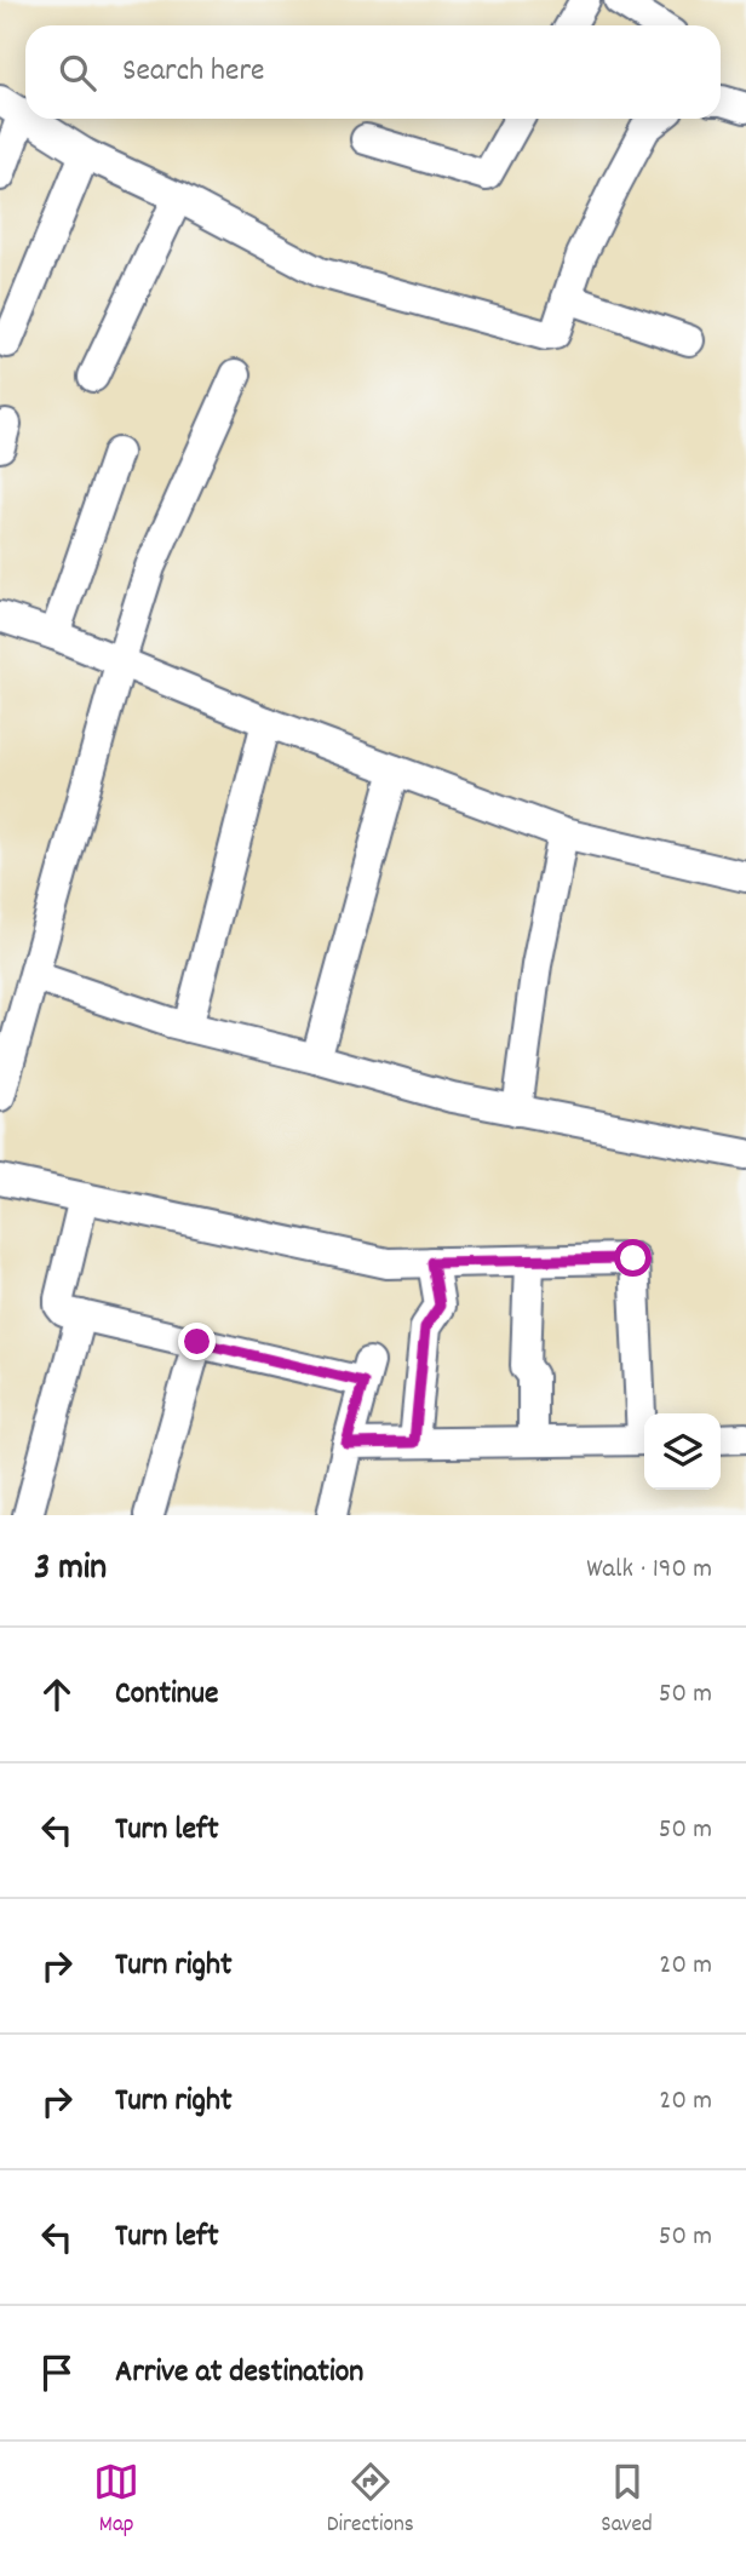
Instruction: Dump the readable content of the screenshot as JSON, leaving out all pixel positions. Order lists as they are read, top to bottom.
{
  "page": {
    "search": "Search here",
    "heading": ["3 min", "Walk · 190 m"],
    "list": [
      ["Continue", "50 m"],
      ["Turn left", "50 m"],
      ["Turn right", "20 m"],
      ["Turn right", "20 m"],
      ["Turn left", "50 m"],
      "Arrive at destination"
    ],
    "nav": ["Map", "Directions", "Saved"]
  }
}
